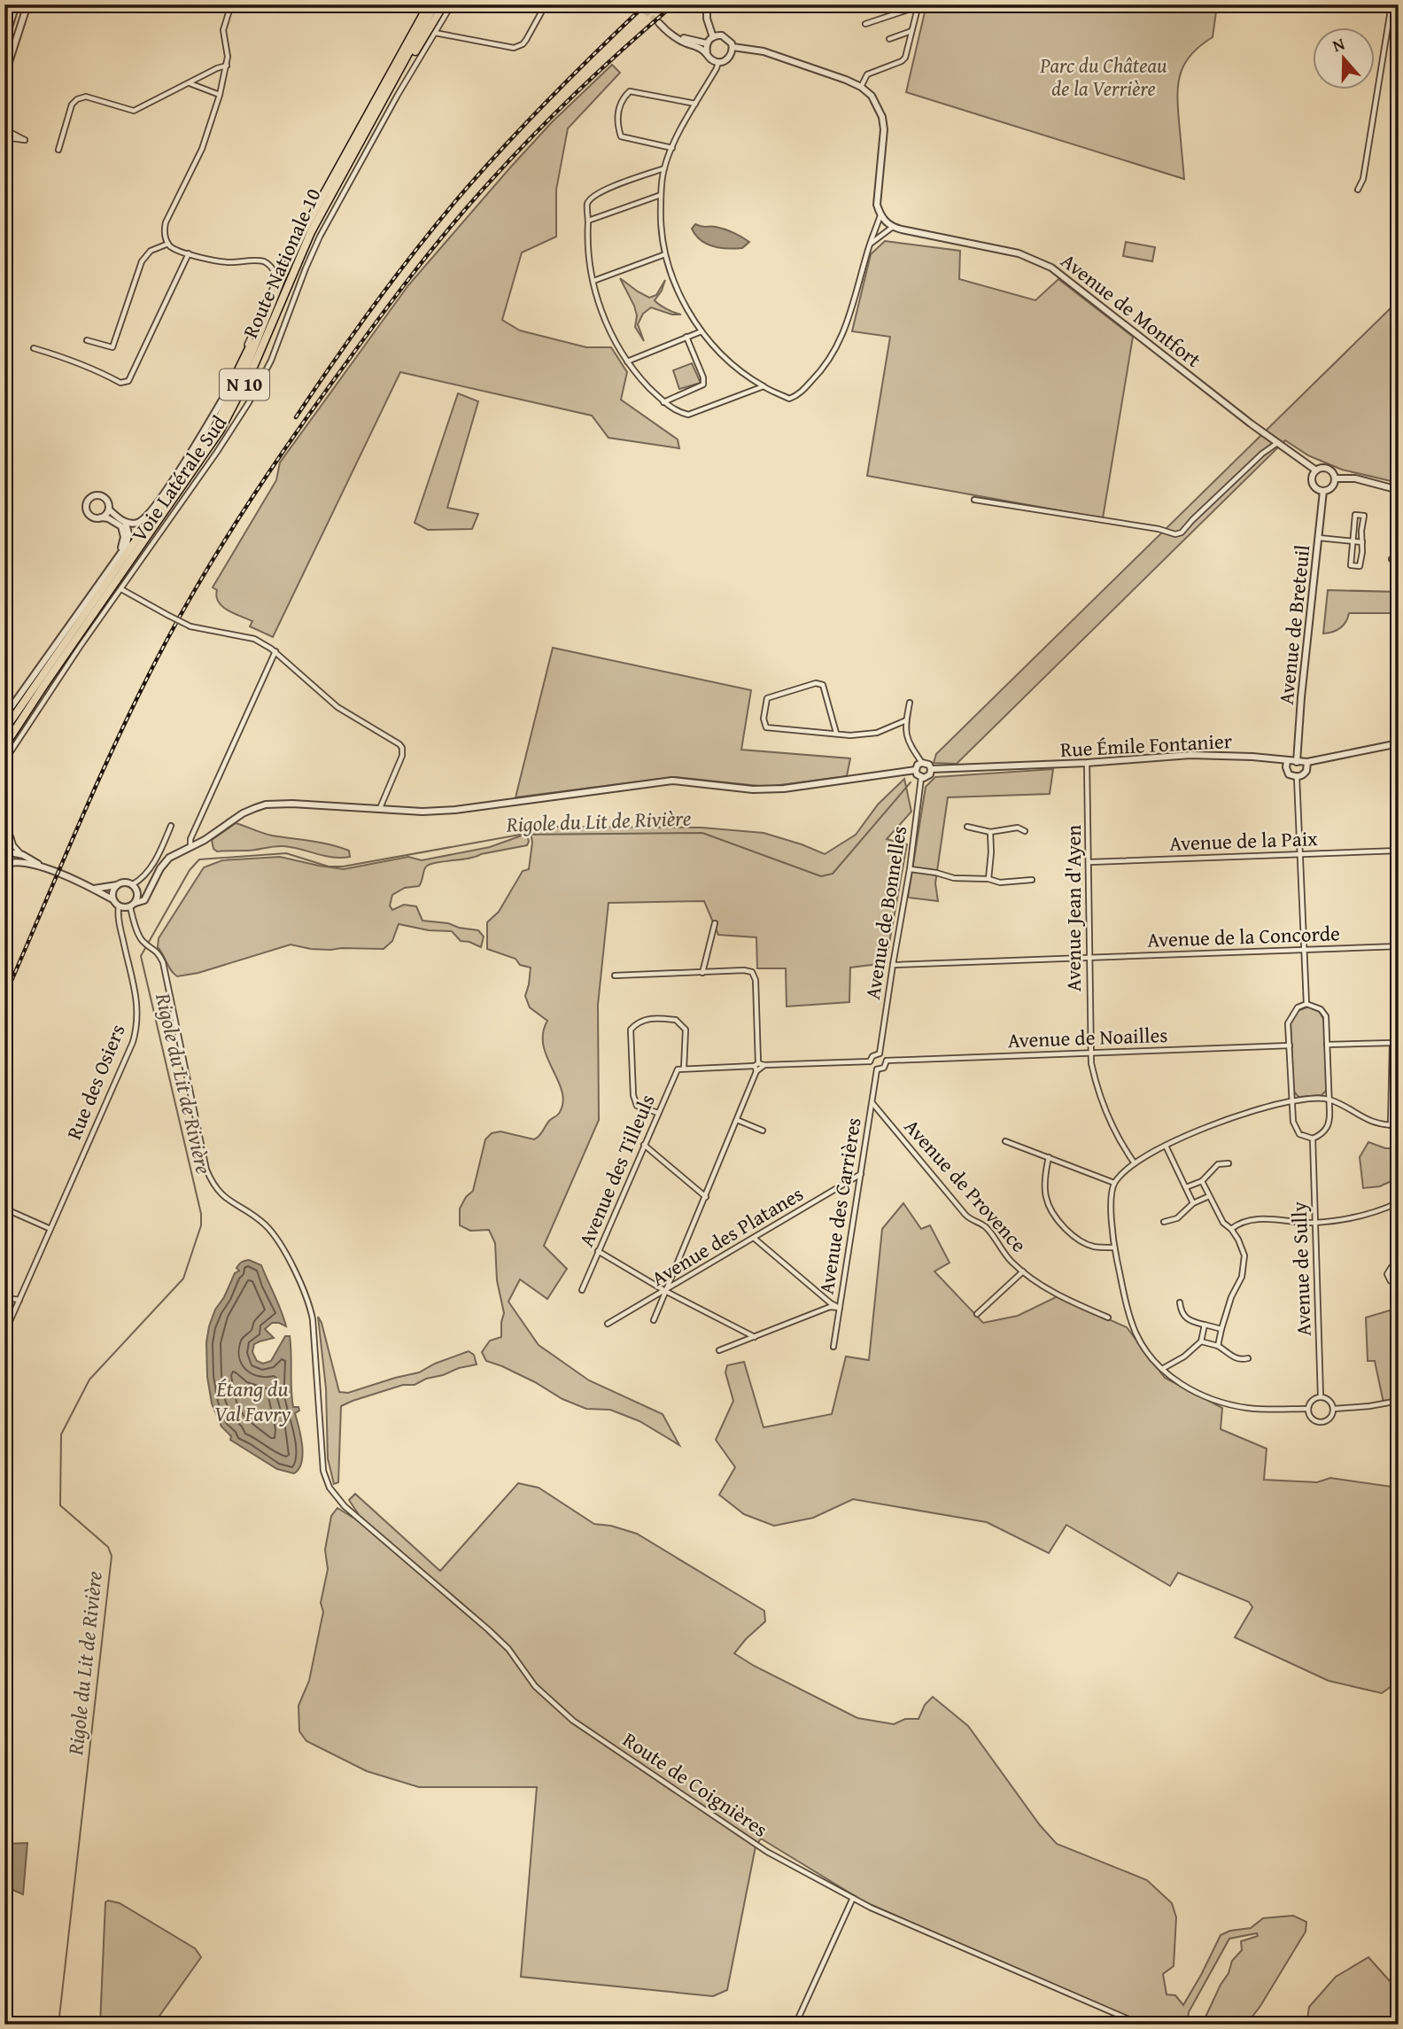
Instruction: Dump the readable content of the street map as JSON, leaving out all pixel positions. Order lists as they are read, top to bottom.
{
  "streets": {
    "main road": ["Route Nationale 10", "N 10"],
    "street": [
      "Avenue de Montfort",
      "Voie Latérale Sud",
      "Avenue de Breteuil",
      "Rue Émile Fontanier",
      "Avenue de la Paix",
      "Avenue Jean d'Ayen",
      "Avenue de Bonnelles",
      "Avenue de la Concorde",
      "Avenue de Noailles",
      "Rue des Osiers",
      "Avenue des Tilleuls",
      "Avenue de Provence",
      "Avenue des Carrières",
      "Avenue des Platanes",
      "Avenue de Sully",
      "Route de Coignières"
    ]
  },
  "crossings": [
    ["Avenue de Montfort", "Avenue de Breteuil"],
    ["Avenue de Breteuil", "Rue Émile Fontanier"],
    ["Rue Émile Fontanier", "Avenue Jean d'Ayen"],
    ["Rue Émile Fontanier", "Avenue de Bonnelles"],
    ["Avenue de la Paix", "Avenue Jean d'Ayen"],
    ["Avenue Jean d'Ayen", "Avenue de la Concorde"],
    ["Avenue Jean d'Ayen", "Avenue de Noailles"],
    ["Avenue de Bonnelles", "Avenue de la Concorde"],
    ["Avenue de Bonnelles", "Avenue de Noailles"],
    ["Avenue de Bonnelles", "Avenue des Carrières"],
    ["Avenue de Noailles", "Avenue des Carrières"],
    ["Rue des Osiers", "Route de Coignières"],
    ["Avenue de Provence", "Avenue des Carrières"],
    ["Avenue des Carrières", "Avenue des Platanes"]
  ],
  "water": ["Rigole du Lit de Rivière", "Étang du Val Favry"],
  "parks": ["Parc du Château de la Verrière"],
  "north": "top"
}
